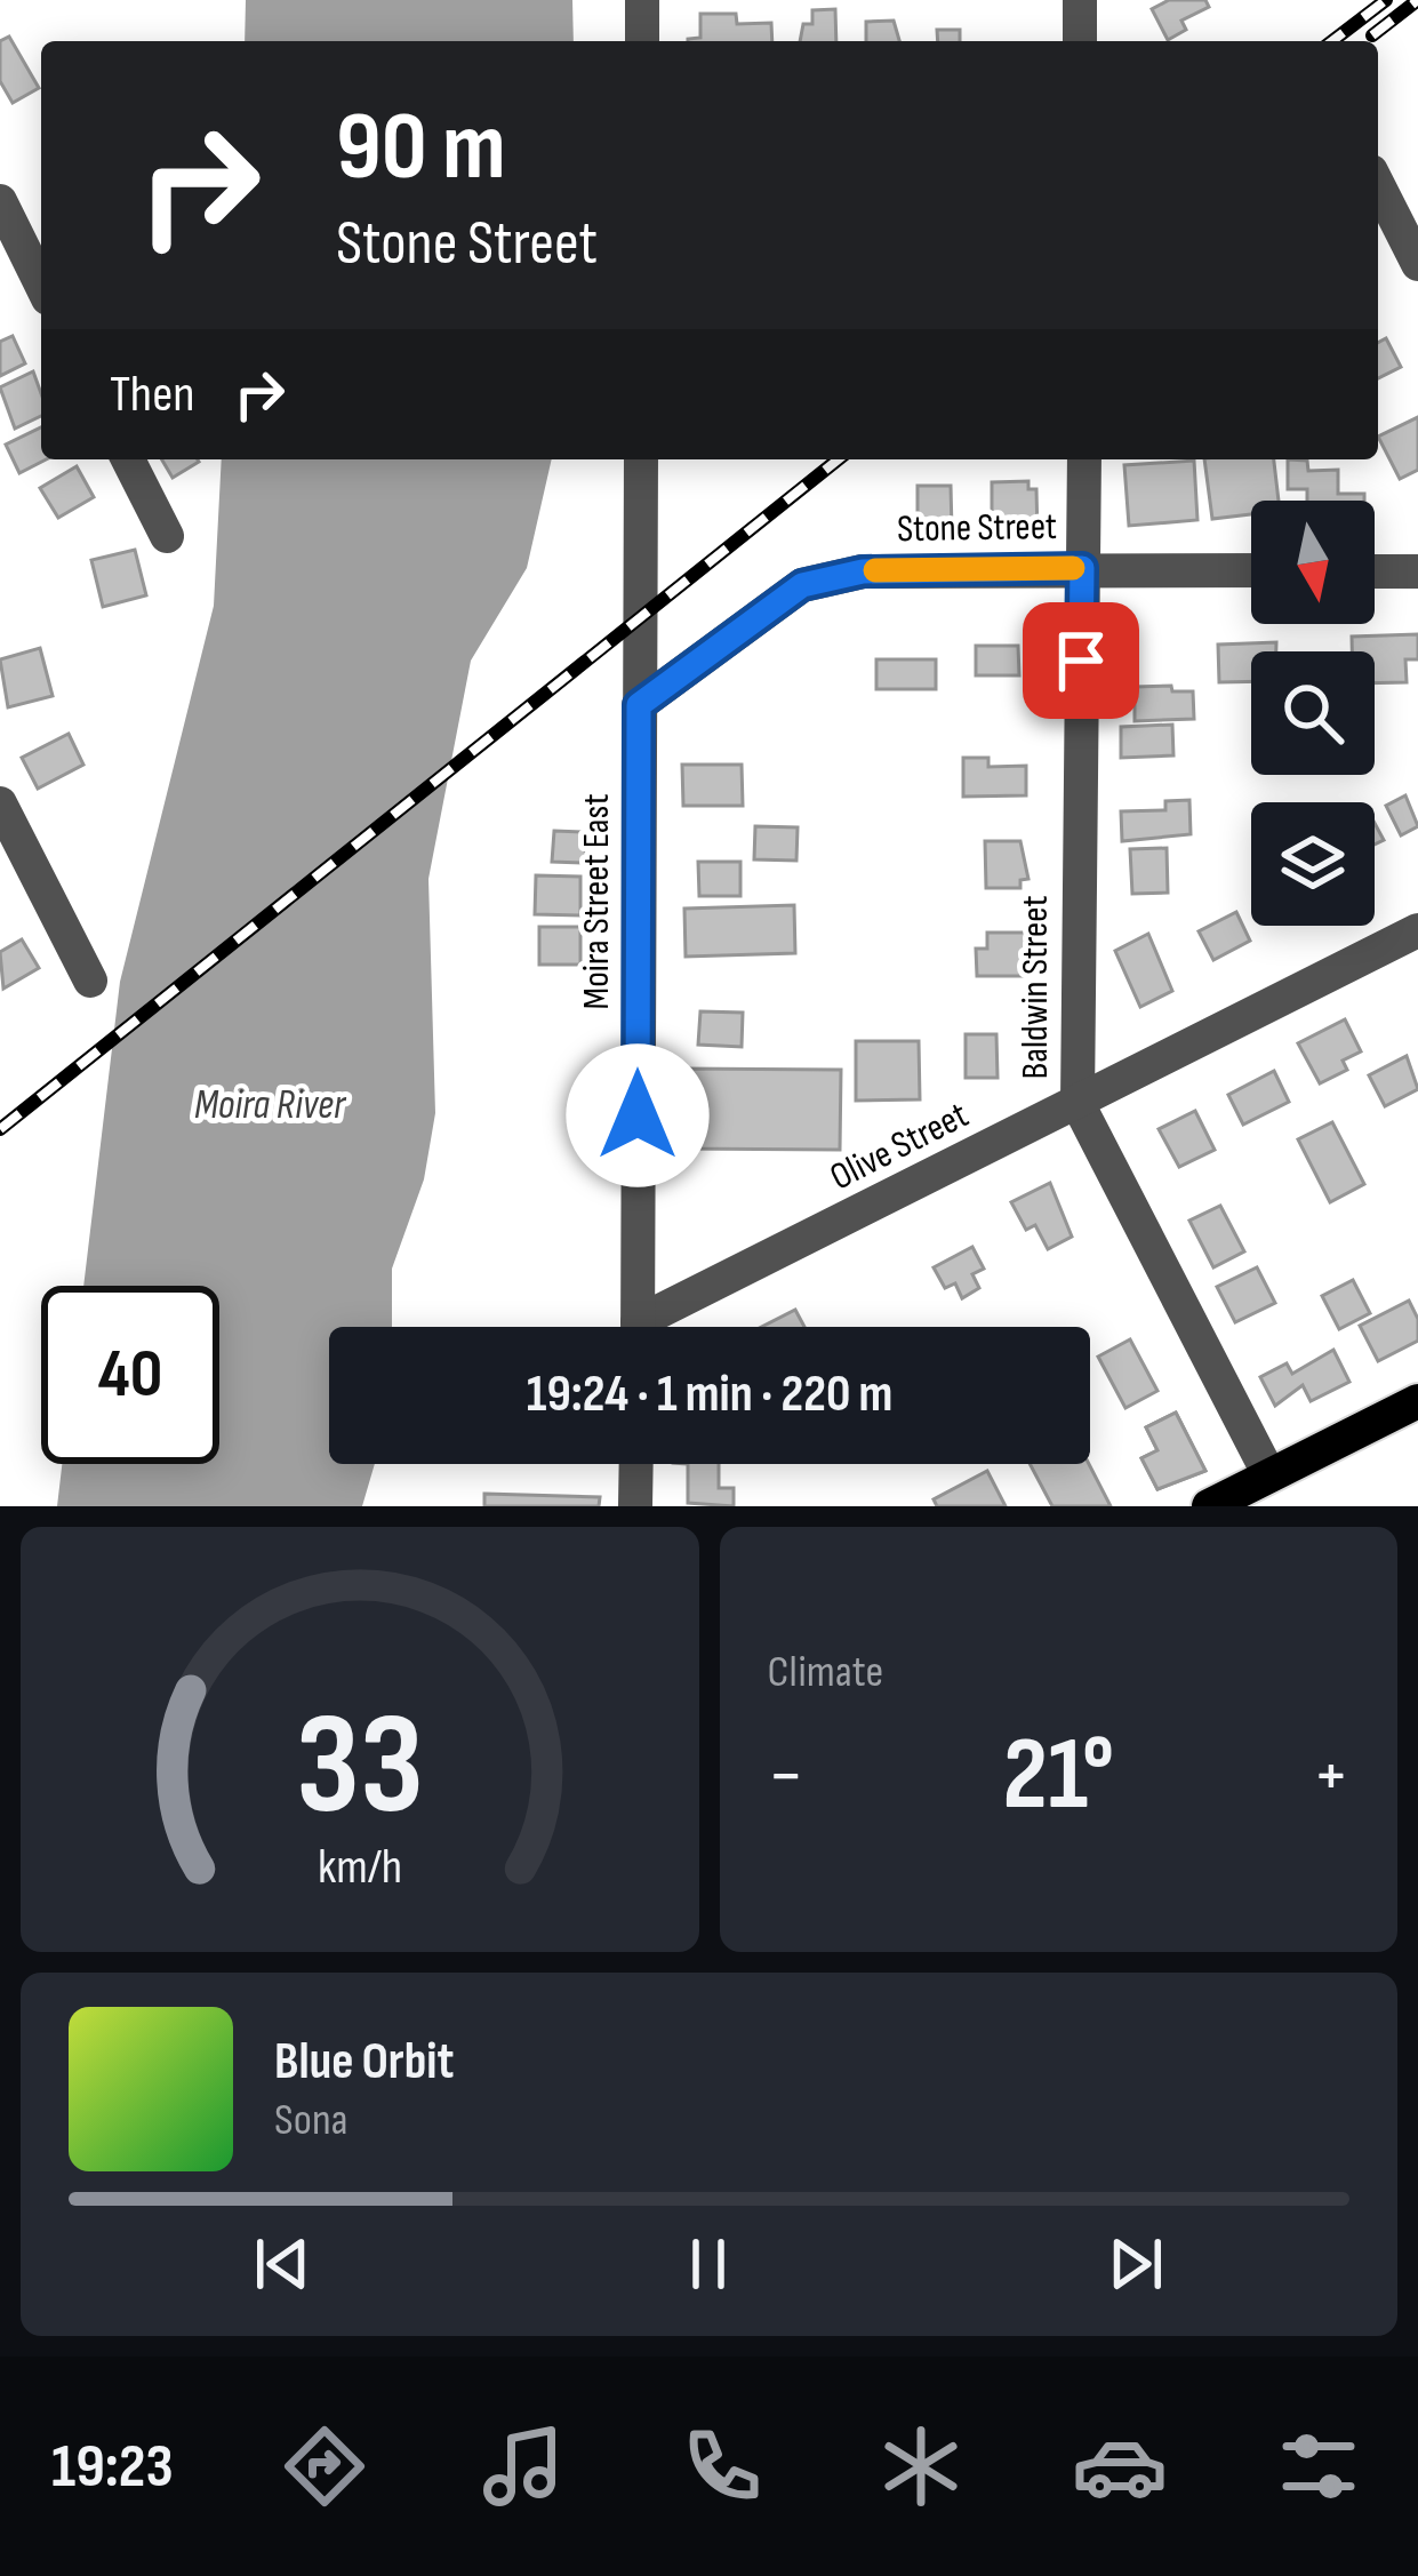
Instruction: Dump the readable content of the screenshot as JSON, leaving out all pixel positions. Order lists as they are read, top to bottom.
{
  "streets": {
    "street": [
      "Stone Street",
      "Moira Street East",
      "Baldwin Street",
      "Olive Street"
    ]
  },
  "crossings": [
    ["Stone Street", "Moira Street East"],
    ["Stone Street", "Baldwin Street"],
    ["Baldwin Street", "Olive Street"]
  ],
  "water": ["Moira River"],
  "north": "bottom",
  "page": {
    "turn": ["90 m", "Stone Street"],
    "then": "Then",
    "limit": "40",
    "trip": "19:24 · 1 min · 220 m",
    "tile": "Climate",
    "heat": ["−", "21°", "+"],
    "song": ["Blue Orbit", "Sona"],
    "tabs": "19:23",
    "gauge": ["33", "km/h"]
  }
}
